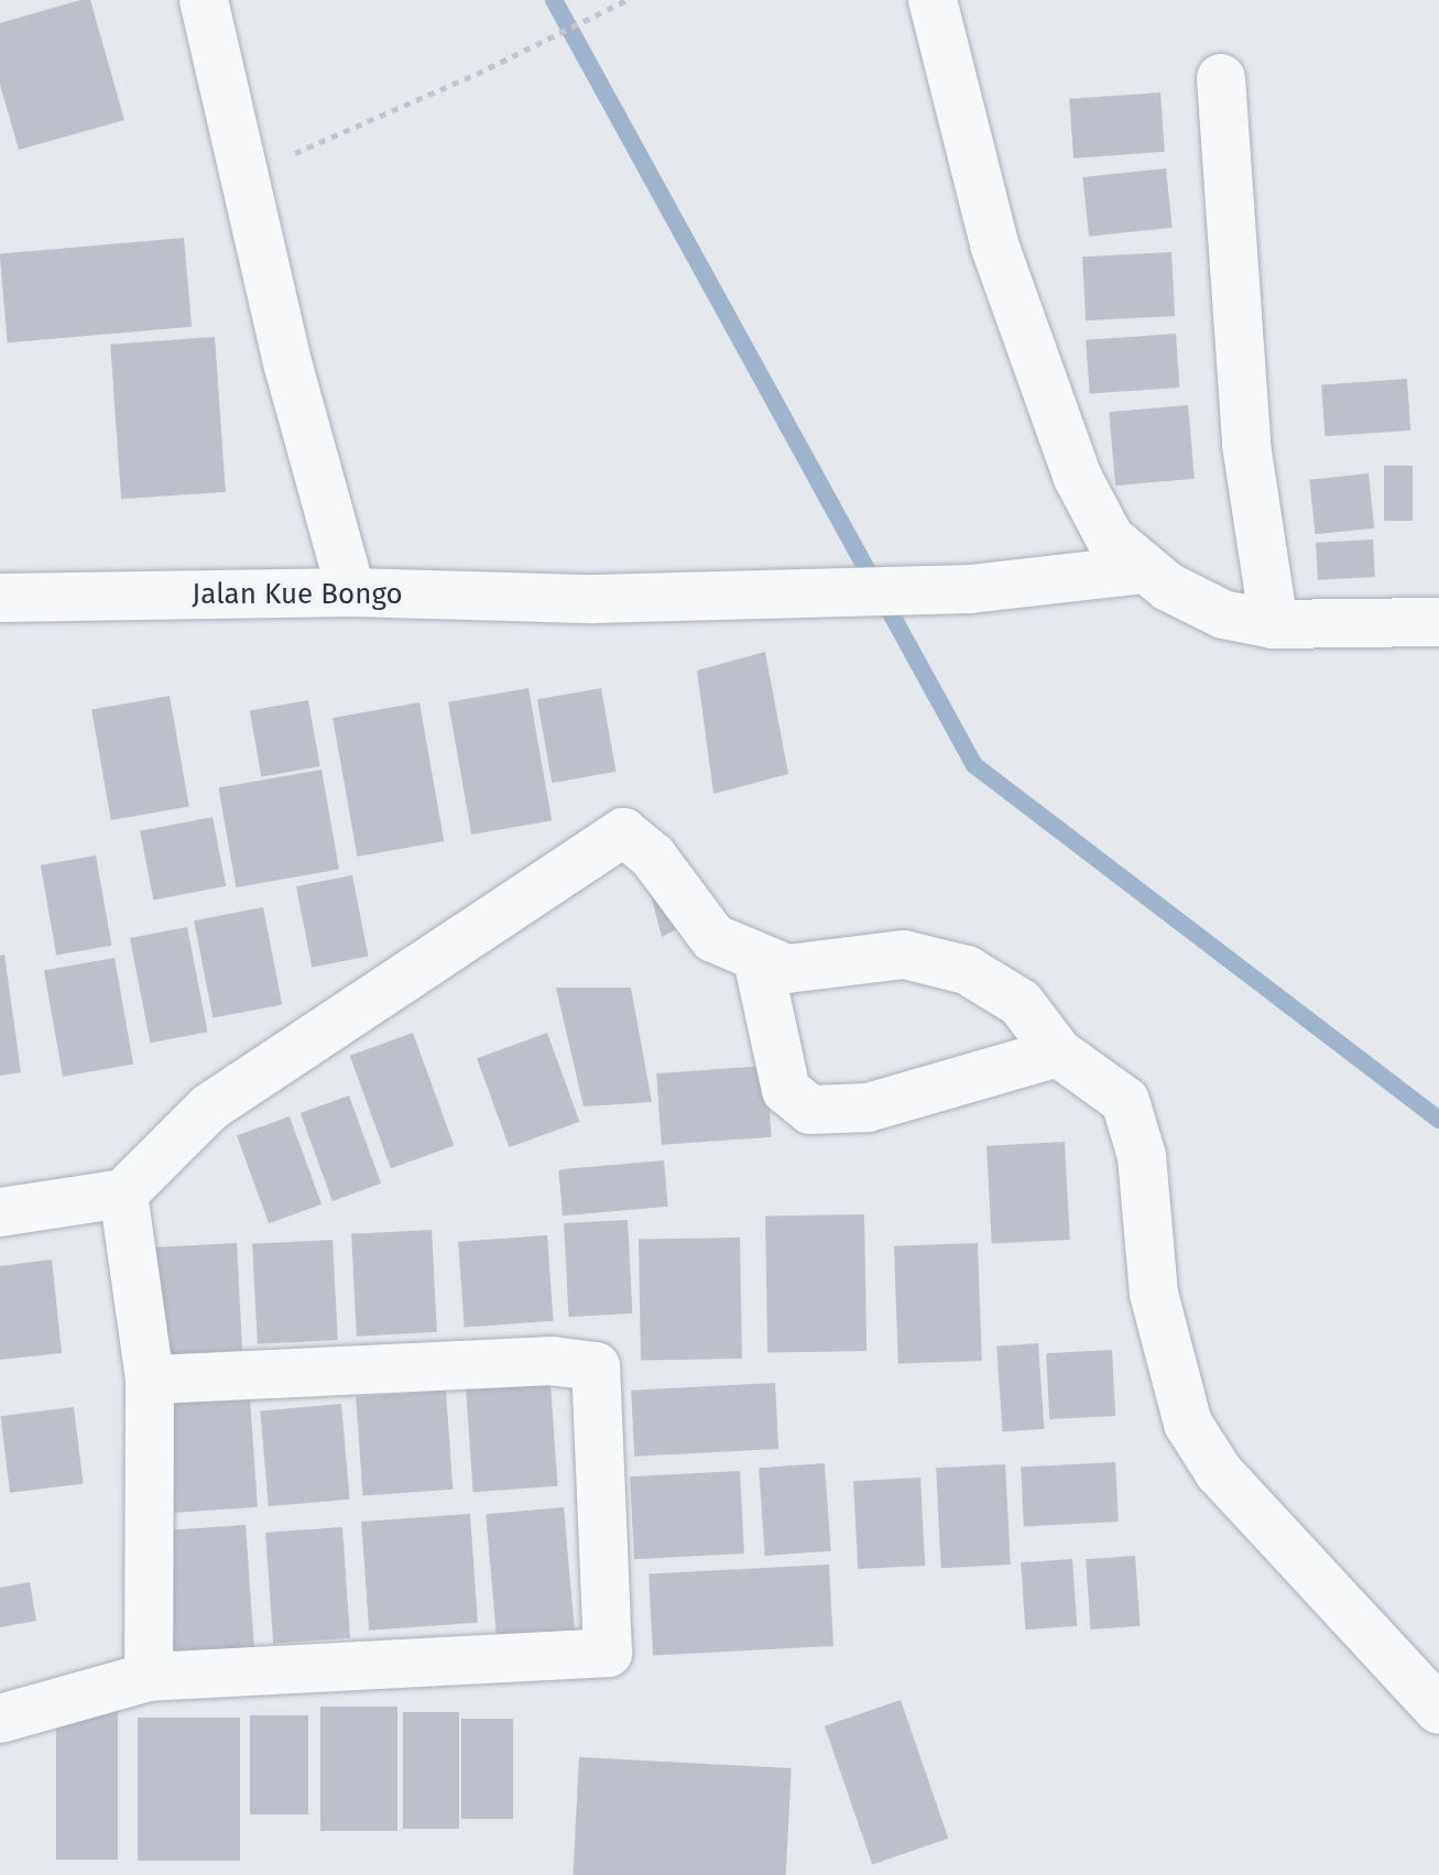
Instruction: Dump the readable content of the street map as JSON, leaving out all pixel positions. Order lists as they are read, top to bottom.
{
  "streets": {
    "street": ["Jalan Kue Bongo"]
  }
}
